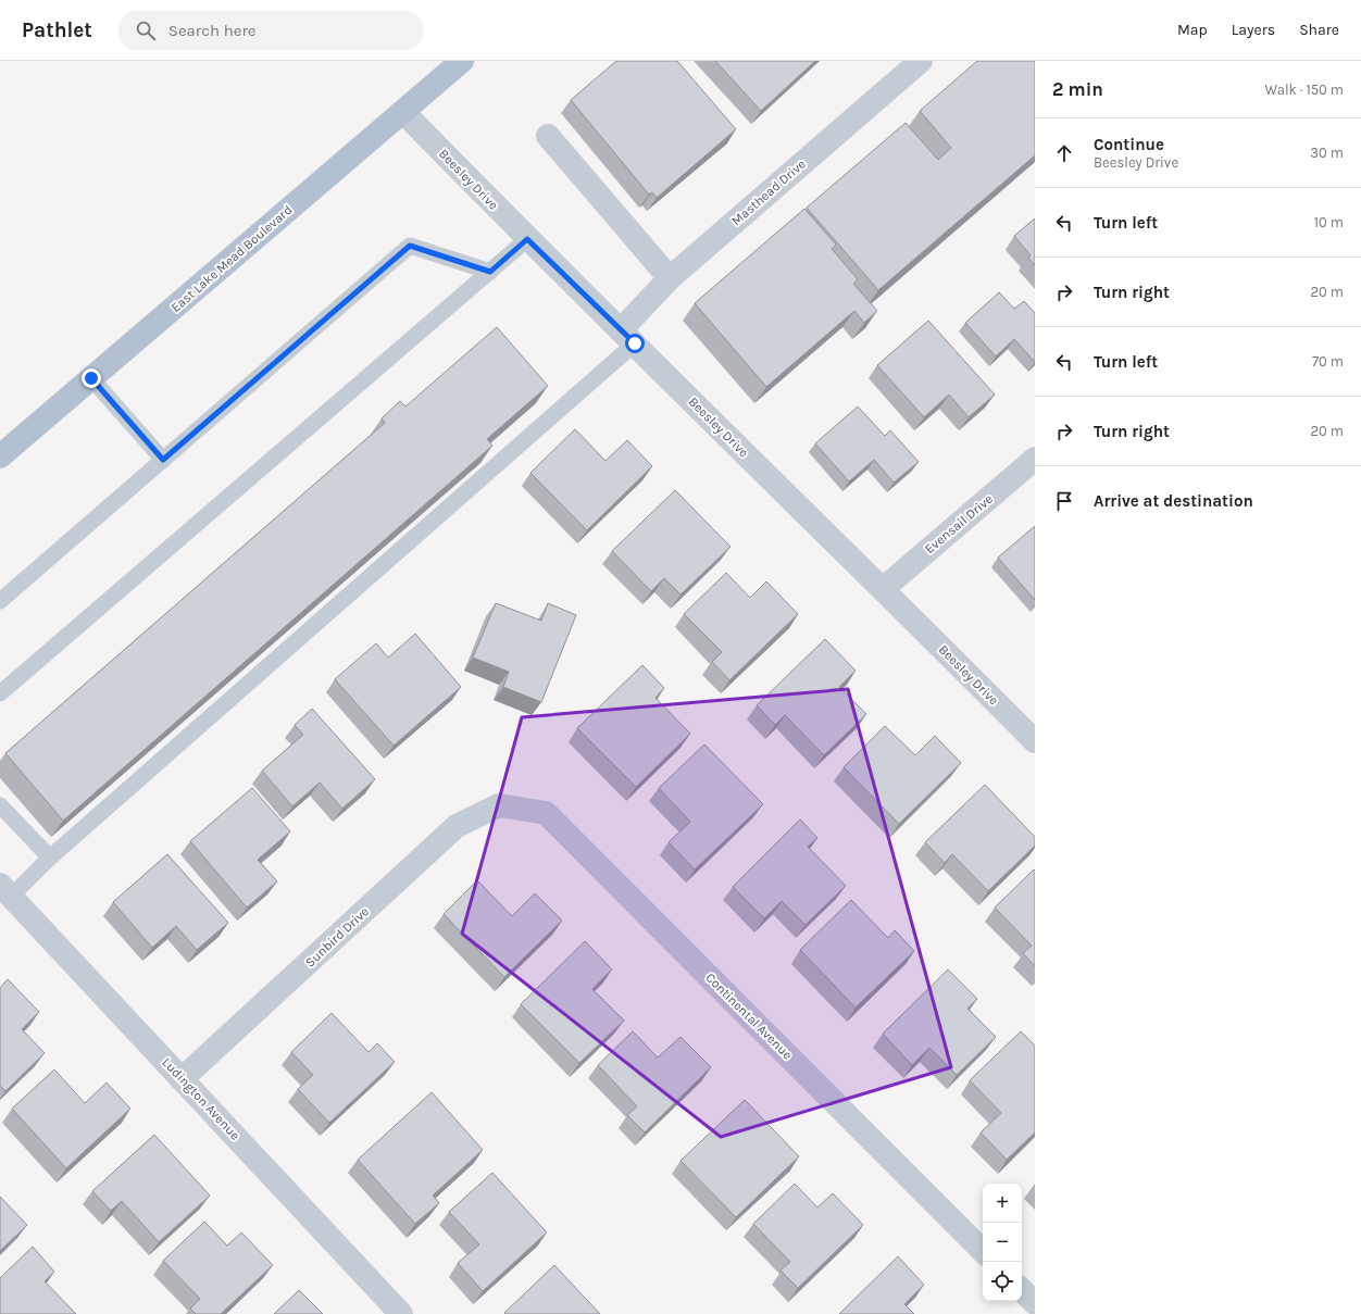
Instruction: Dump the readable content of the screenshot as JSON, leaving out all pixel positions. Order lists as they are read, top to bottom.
{
  "streets": {
    "main road": ["East Lake Mead Boulevard"],
    "street": [
      "Beesley Drive",
      "Masthead Drive",
      "Evensail Drive",
      "Sunbird Drive",
      "Continental Avenue",
      "Ludington Avenue"
    ]
  },
  "crossings": [
    ["Beesley Drive", "Masthead Drive"],
    ["Beesley Drive", "East Lake Mead Boulevard"],
    ["Beesley Drive", "Evensail Drive"],
    ["Sunbird Drive", "Continental Avenue"],
    ["Sunbird Drive", "Ludington Avenue"]
  ],
  "page": {
    "header": "Pathlet",
    "search": "Search here",
    "nav": ["Map", "Layers", "Share"],
    "heading": ["2 min", "Walk · 150 m"],
    "list": [
      ["Continue", "Beesley Drive", "30 m"],
      ["Turn left", "10 m"],
      ["Turn right", "20 m"],
      ["Turn left", "70 m"],
      ["Turn right", "20 m"],
      "Arrive at destination"
    ],
    "map_buttons": ["+", "−"]
  }
}
